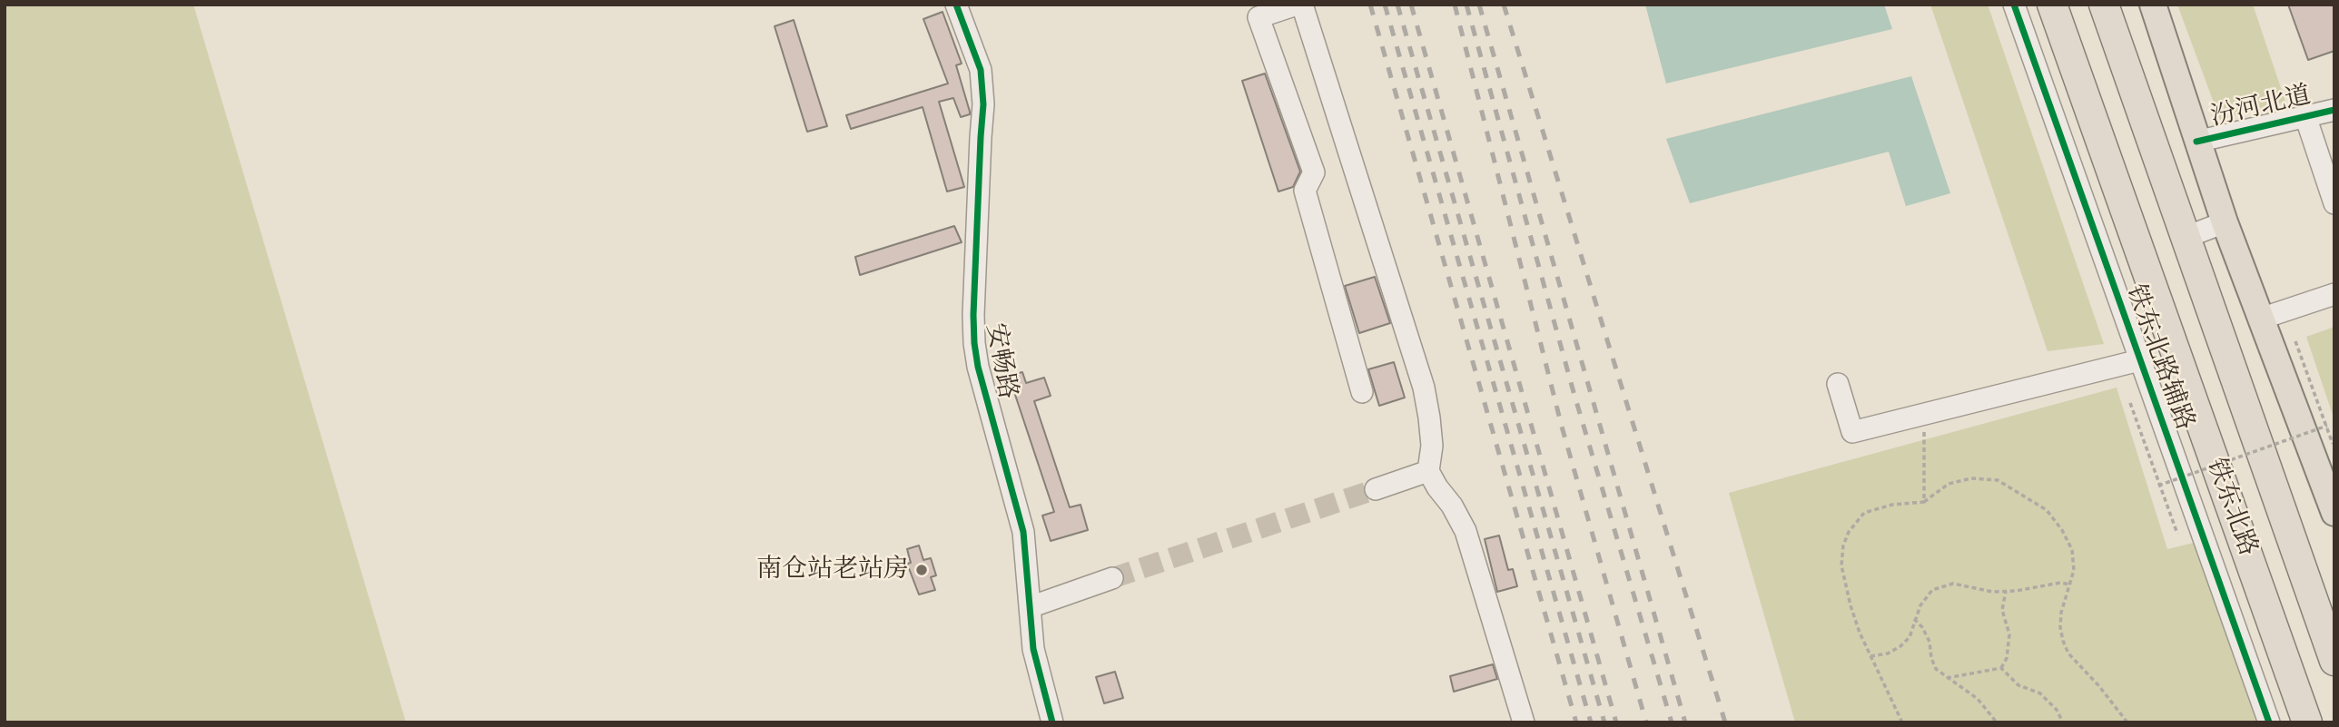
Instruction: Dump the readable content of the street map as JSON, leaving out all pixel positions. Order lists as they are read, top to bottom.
{
  "streets": {
    "highway": ["铁东北路"],
    "street": ["汾河北道", "铁东北路辅路", "安畅路"]
  },
  "places": ["南仓站老站房"]
}
